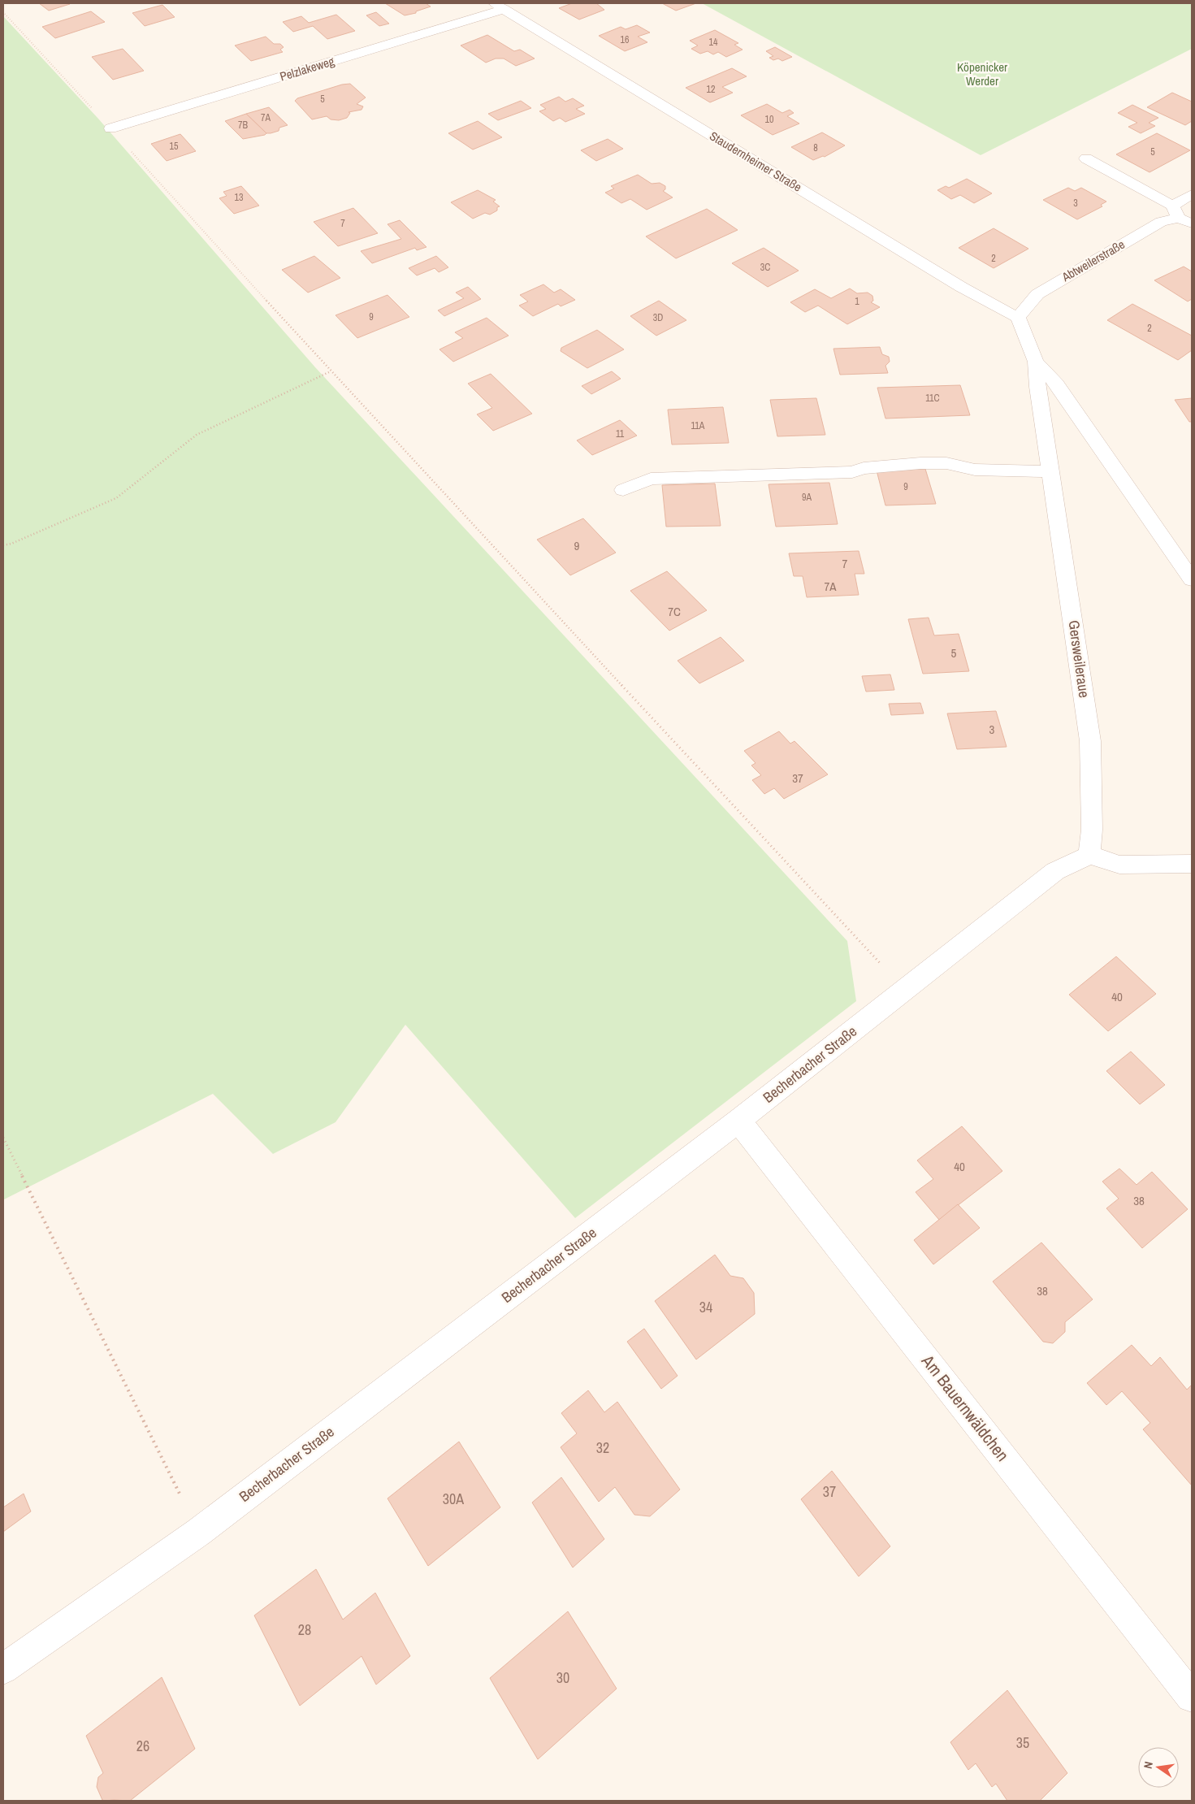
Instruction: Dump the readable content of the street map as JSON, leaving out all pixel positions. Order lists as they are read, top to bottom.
{
  "streets": {
    "street": [
      "Pelzlakeweg",
      "Staudernheimer Straße",
      "Abtweilerstraße",
      "Gersweileraue",
      "Becherbacher Straße",
      "Am Bauernwäldchen"
    ]
  },
  "crossings": [
    ["Pelzlakeweg", "Staudernheimer Straße"],
    ["Staudernheimer Straße", "Abtweilerstraße"],
    ["Staudernheimer Straße", "Gersweileraue"],
    ["Abtweilerstraße", "Gersweileraue"],
    ["Gersweileraue", "Becherbacher Straße"],
    ["Becherbacher Straße", "Am Bauernwäldchen"]
  ],
  "parks": ["Köpenicker Werder"],
  "house_numbers": [
    "16",
    "14",
    "12",
    "5",
    "7A",
    "10",
    "7B",
    "15",
    "8",
    "5",
    "13",
    "3",
    "7",
    "2",
    "3C",
    "1",
    "9",
    "3D",
    "2",
    "11C",
    "11A",
    "11",
    "9",
    "9A",
    "9",
    "7",
    "7A",
    "7C",
    "5",
    "3",
    "37",
    "40",
    "40",
    "38",
    "38",
    "34",
    "32",
    "37",
    "30A",
    "28",
    "30",
    "35",
    "26"
  ],
  "north": "left"
}
